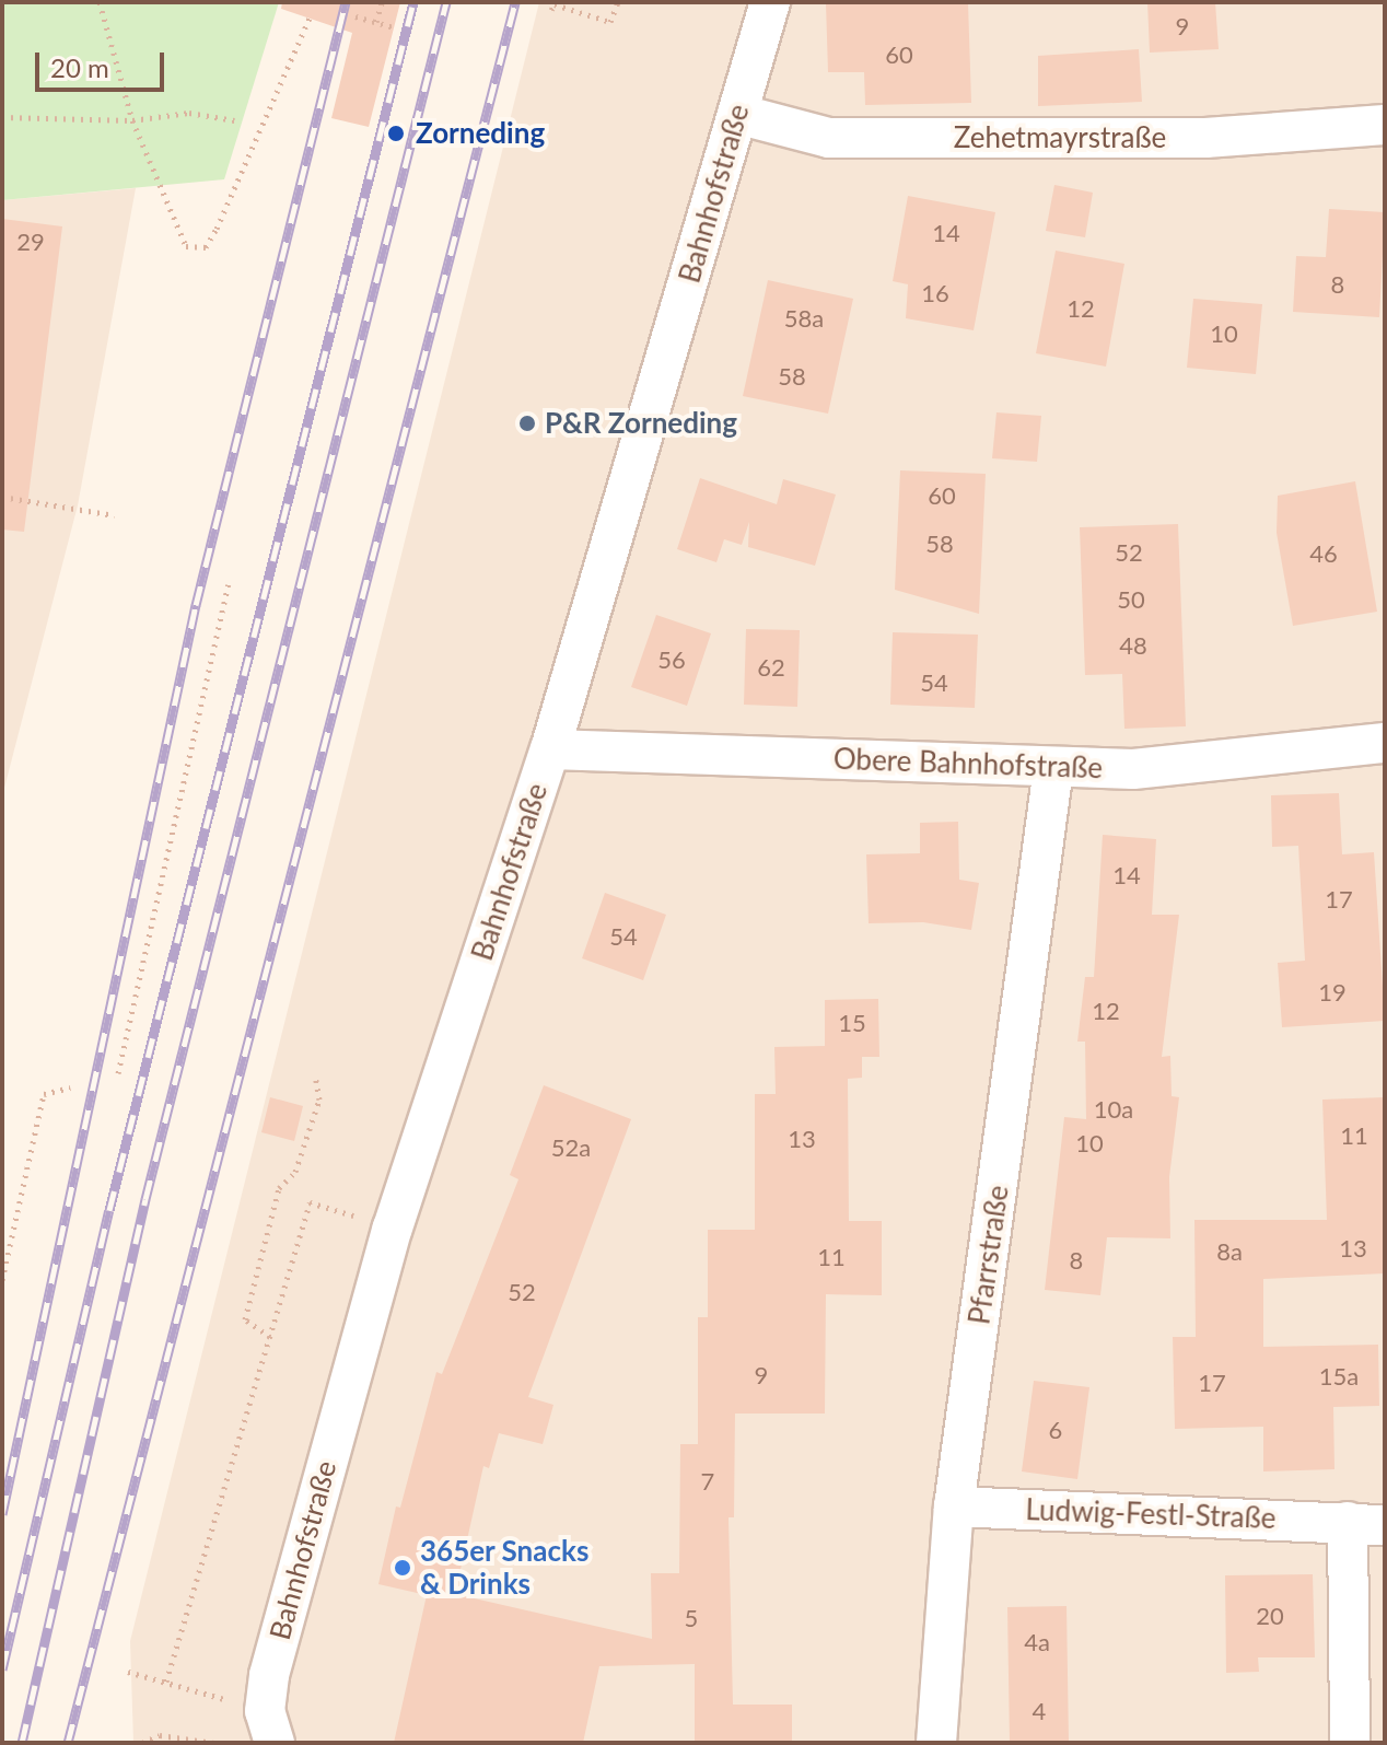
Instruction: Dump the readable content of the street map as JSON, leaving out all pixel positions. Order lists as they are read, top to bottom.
{
  "streets": {
    "street": [
      "Zehetmayrstraße",
      "Bahnhofstraße",
      "Obere Bahnhofstraße",
      "Pfarrstraße",
      "Ludwig-Festl-Straße"
    ]
  },
  "crossings": [
    ["Zehetmayrstraße", "Bahnhofstraße"],
    ["Bahnhofstraße", "Obere Bahnhofstraße"],
    ["Obere Bahnhofstraße", "Pfarrstraße"],
    ["Pfarrstraße", "Ludwig-Festl-Straße"]
  ],
  "places": ["Zorneding", "P&R Zorneding", "365er Snacks & Drinks"],
  "house_numbers": [
    "9",
    "60",
    "14",
    "29",
    "8",
    "16",
    "12",
    "58a",
    "10",
    "58",
    "60",
    "58",
    "52",
    "46",
    "50",
    "48",
    "56",
    "62",
    "54",
    "14",
    "17",
    "54",
    "19",
    "12",
    "15",
    "10a",
    "11",
    "13",
    "10",
    "52a",
    "13",
    "8a",
    "11",
    "8",
    "52",
    "9",
    "15a",
    "17",
    "6",
    "7",
    "20",
    "5",
    "4a",
    "4"
  ],
  "scale_bar": "20 m"
}
